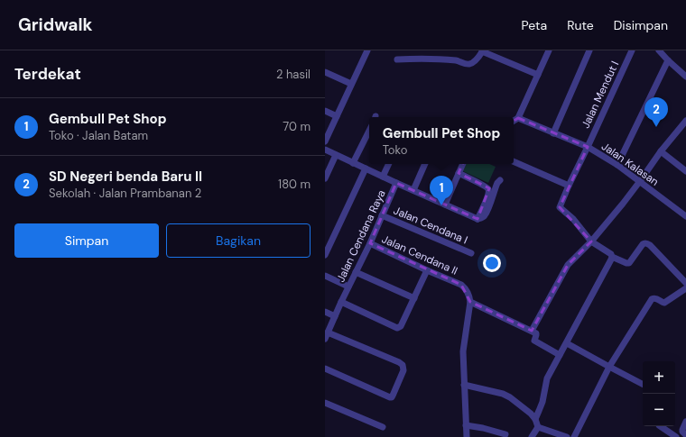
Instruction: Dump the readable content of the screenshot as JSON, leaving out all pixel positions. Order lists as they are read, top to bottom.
{
  "streets": {
    "street": [
      "Jalan Mendut I",
      "Jalan Kalasan",
      "Jalan Cendana I",
      "Jalan Cendana Raya",
      "Jalan Cendana II"
    ]
  },
  "crossings": [
    ["Jalan Mendut I", "Jalan Kalasan"],
    ["Jalan Cendana I", "Jalan Cendana Raya"],
    ["Jalan Cendana Raya", "Jalan Cendana II"]
  ],
  "page": {
    "header": "Gridwalk",
    "nav": ["Peta", "Rute", "Disimpan"],
    "heading": ["Terdekat", "2 hasil"],
    "list": [
      {
        "mark": "1",
        "name": "Gembull Pet Shop",
        "note": "Toko · Jalan Batam",
        "value": "70 m"
      },
      {
        "mark": "2",
        "name": "SD Negeri benda Baru II",
        "note": "Sekolah · Jalan Prambanan 2",
        "value": "180 m"
      }
    ],
    "pins": ["2", "1"],
    "popup": ["Gembull Pet Shop", "Toko"],
    "buttons": ["Simpan", "Bagikan"],
    "map_buttons": ["+", "−"]
  }
}
